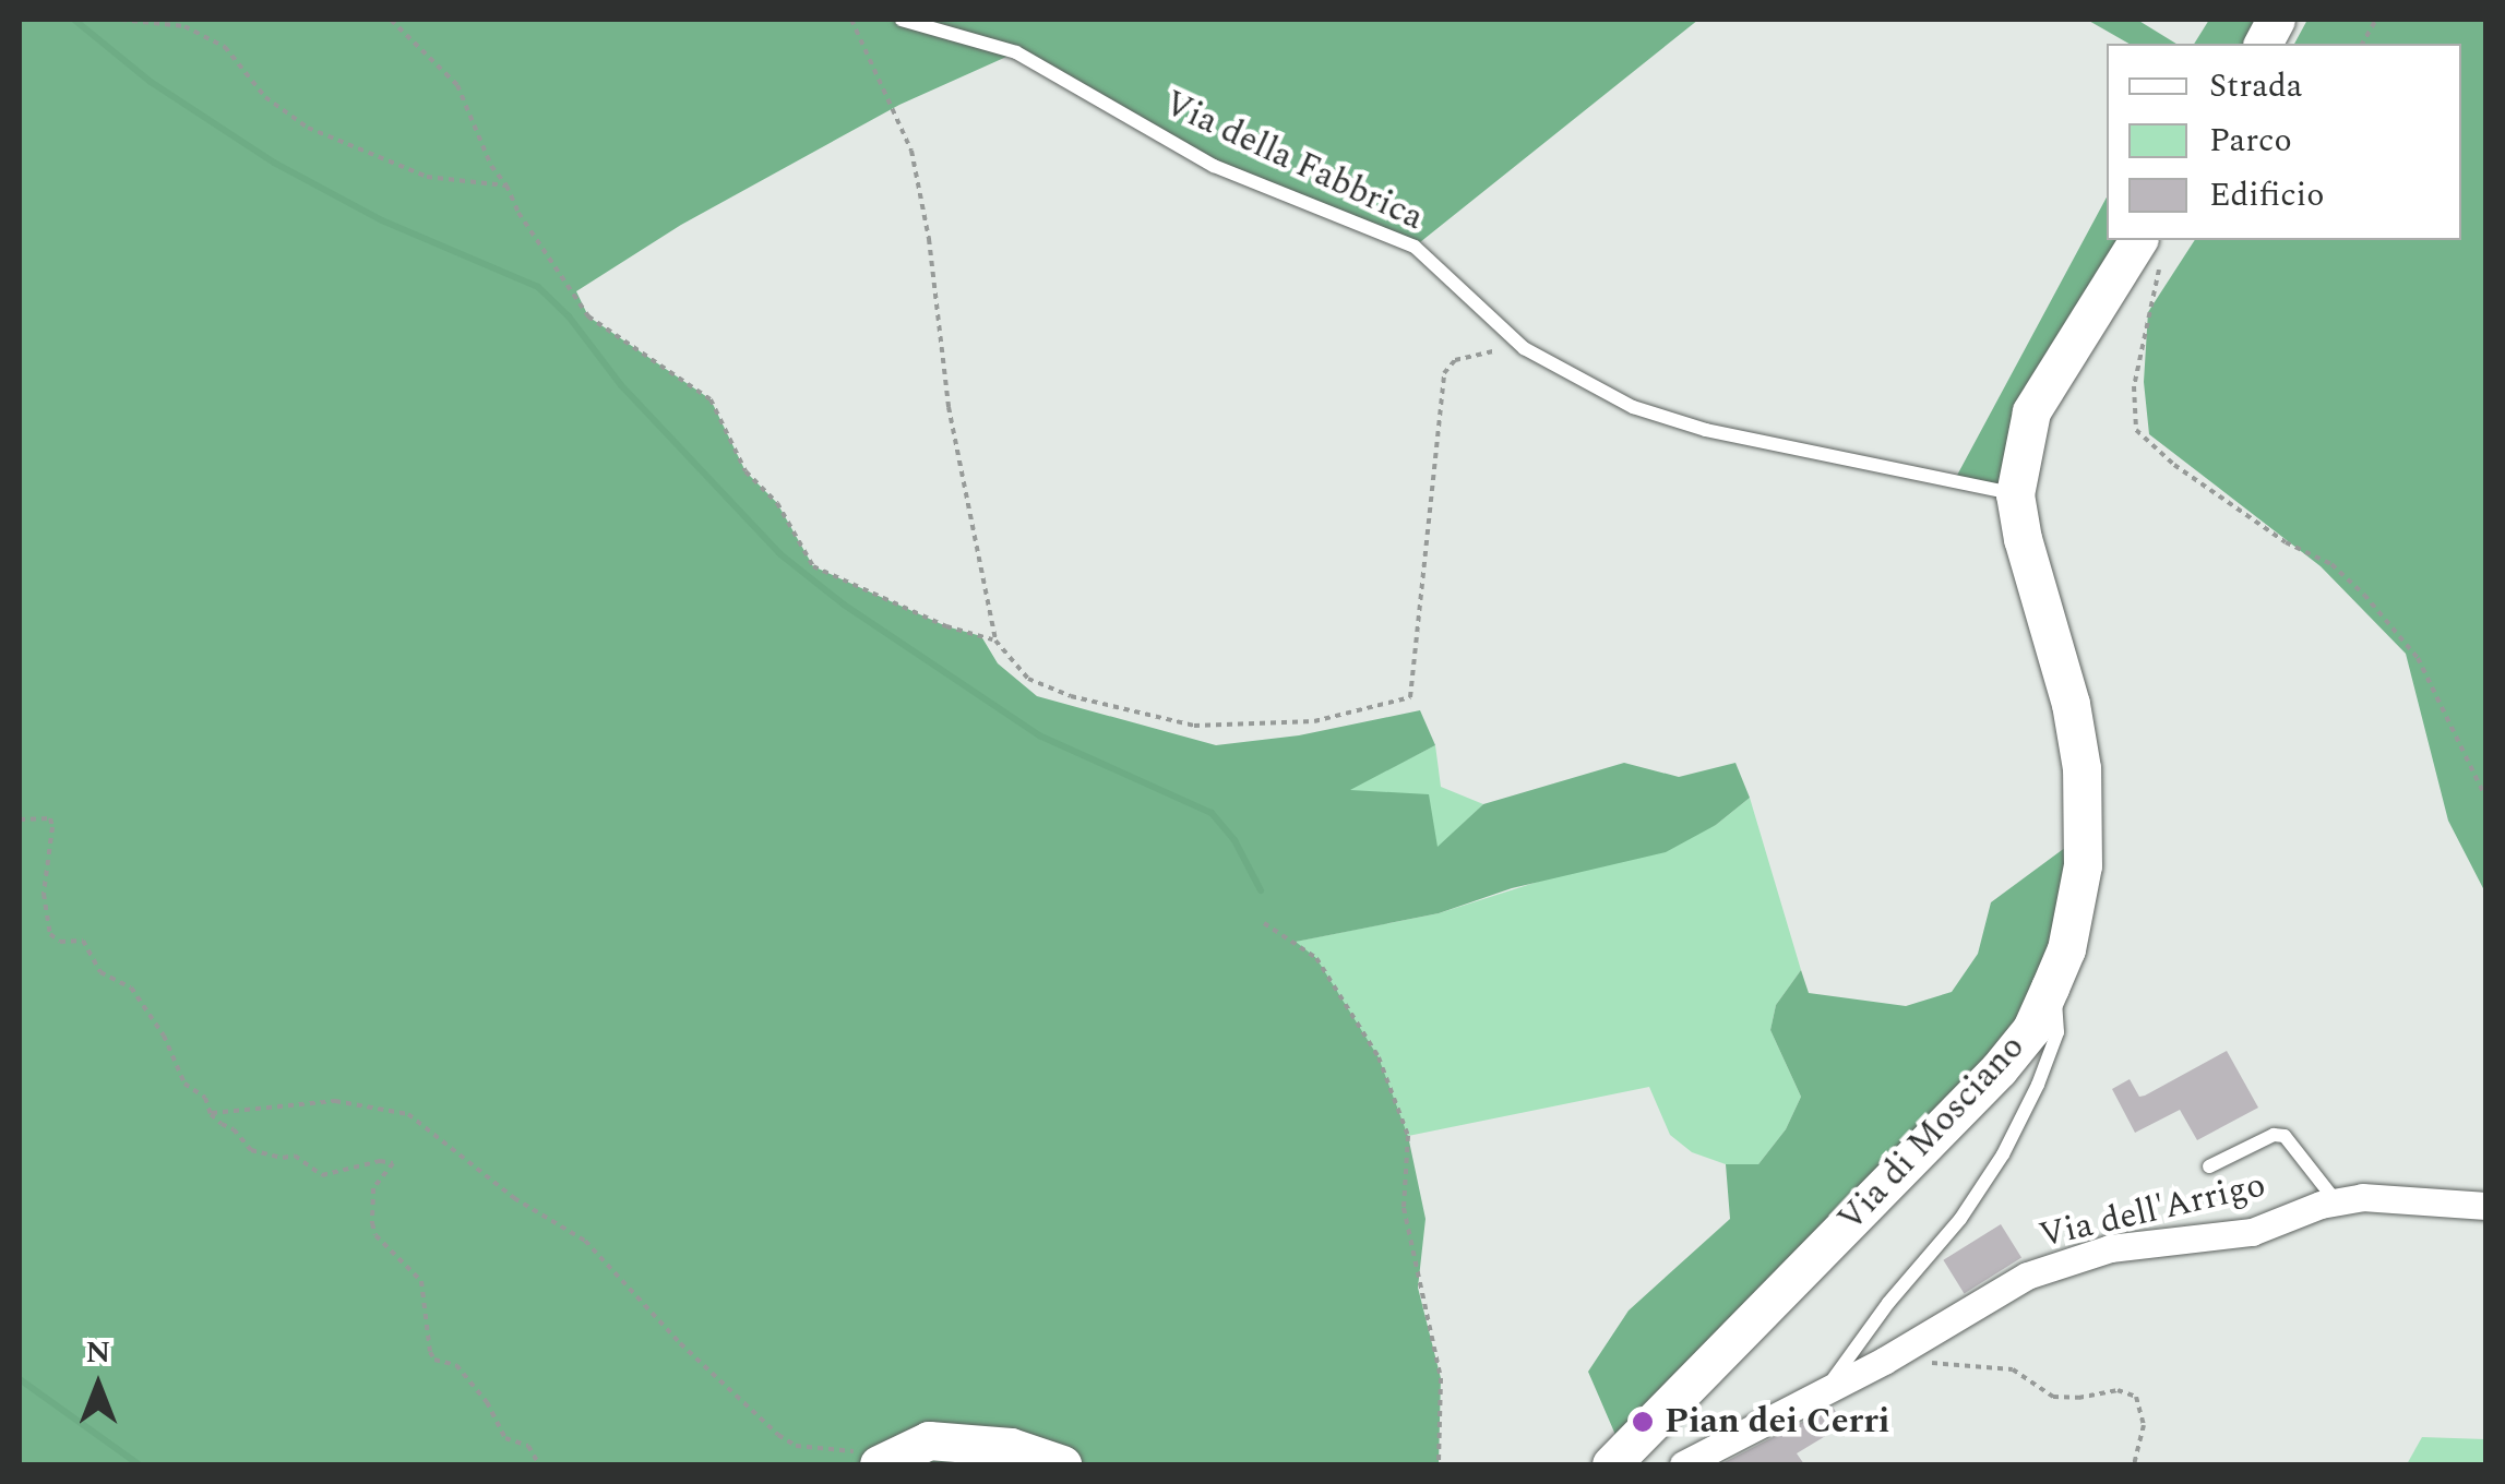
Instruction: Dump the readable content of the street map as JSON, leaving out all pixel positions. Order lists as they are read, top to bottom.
{
  "streets": {
    "main road": ["Via di Mosciano"],
    "street": ["Via dell'Arrigo"],
    "lane": ["Via della Fabbrica"]
  },
  "crossings": [
    ["Via della Fabbrica", "Via di Mosciano"]
  ],
  "places": ["Pian dei Cerri"],
  "legend": ["Strada", "Parco", "Edificio"],
  "north": "top"
}
